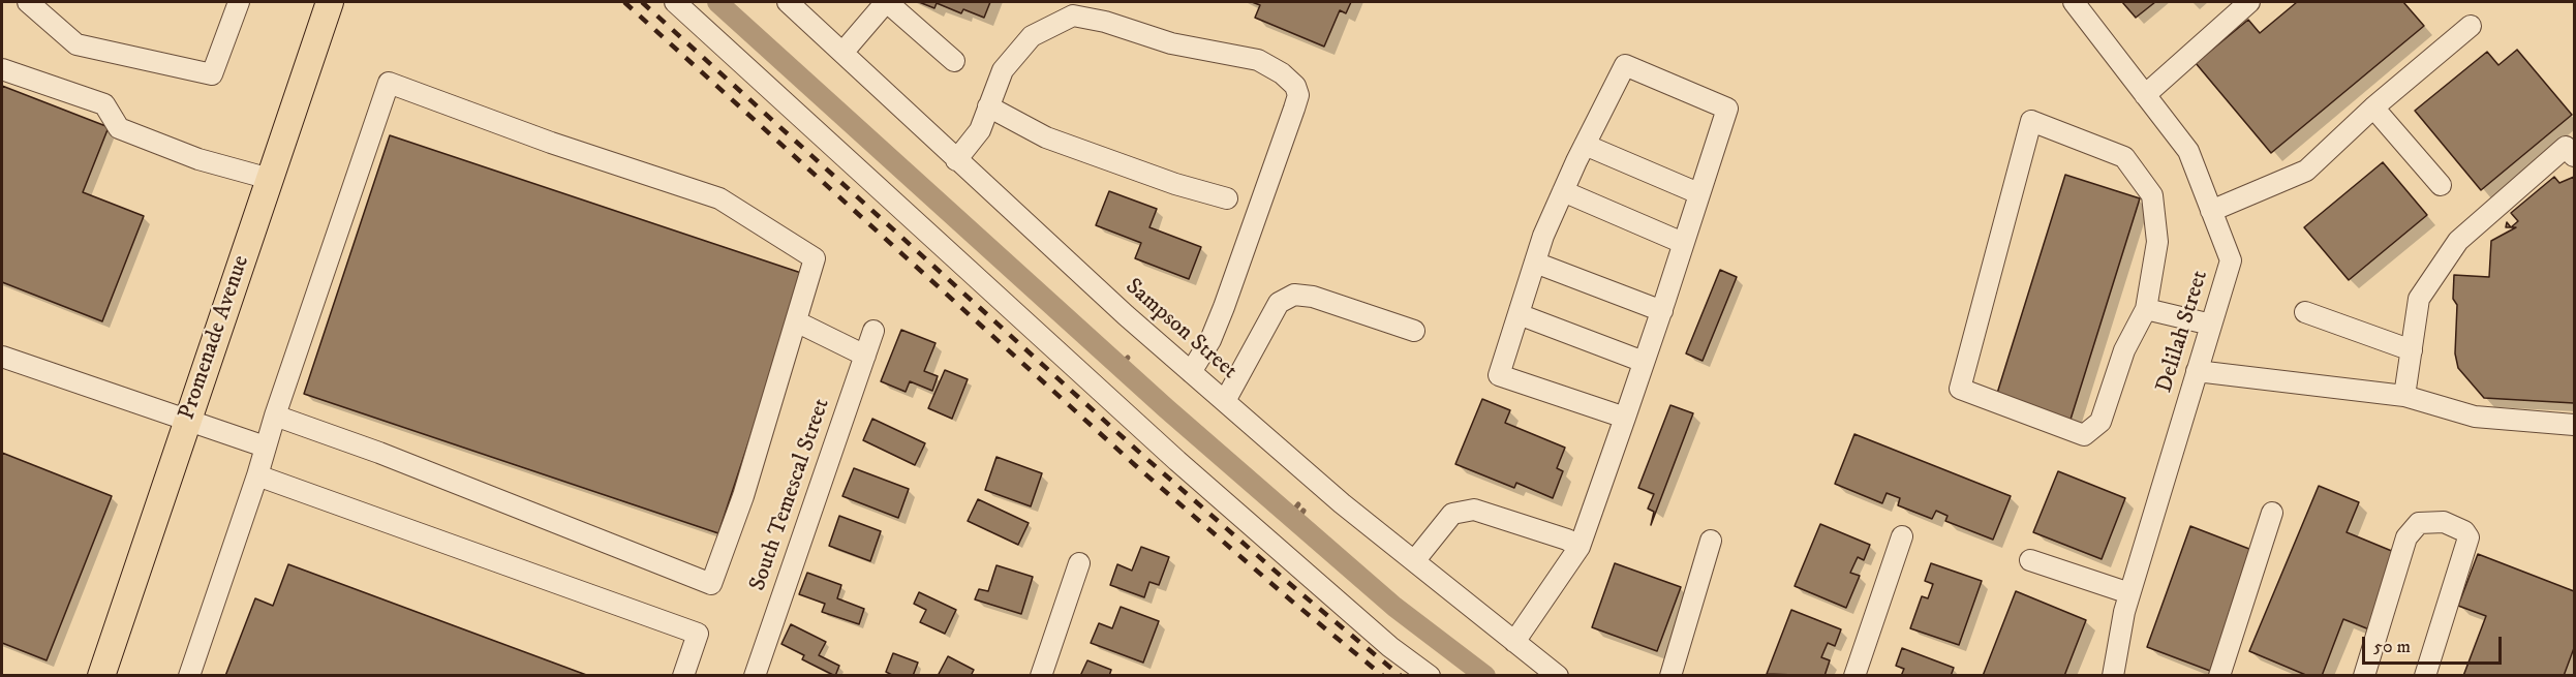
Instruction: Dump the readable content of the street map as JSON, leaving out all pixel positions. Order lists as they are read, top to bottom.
{
  "streets": {
    "main road": ["Promenade Avenue"],
    "street": ["Sampson Street", "Delilah Street", "South Temescal Street"]
  },
  "scale_bar": "50 m"
}
